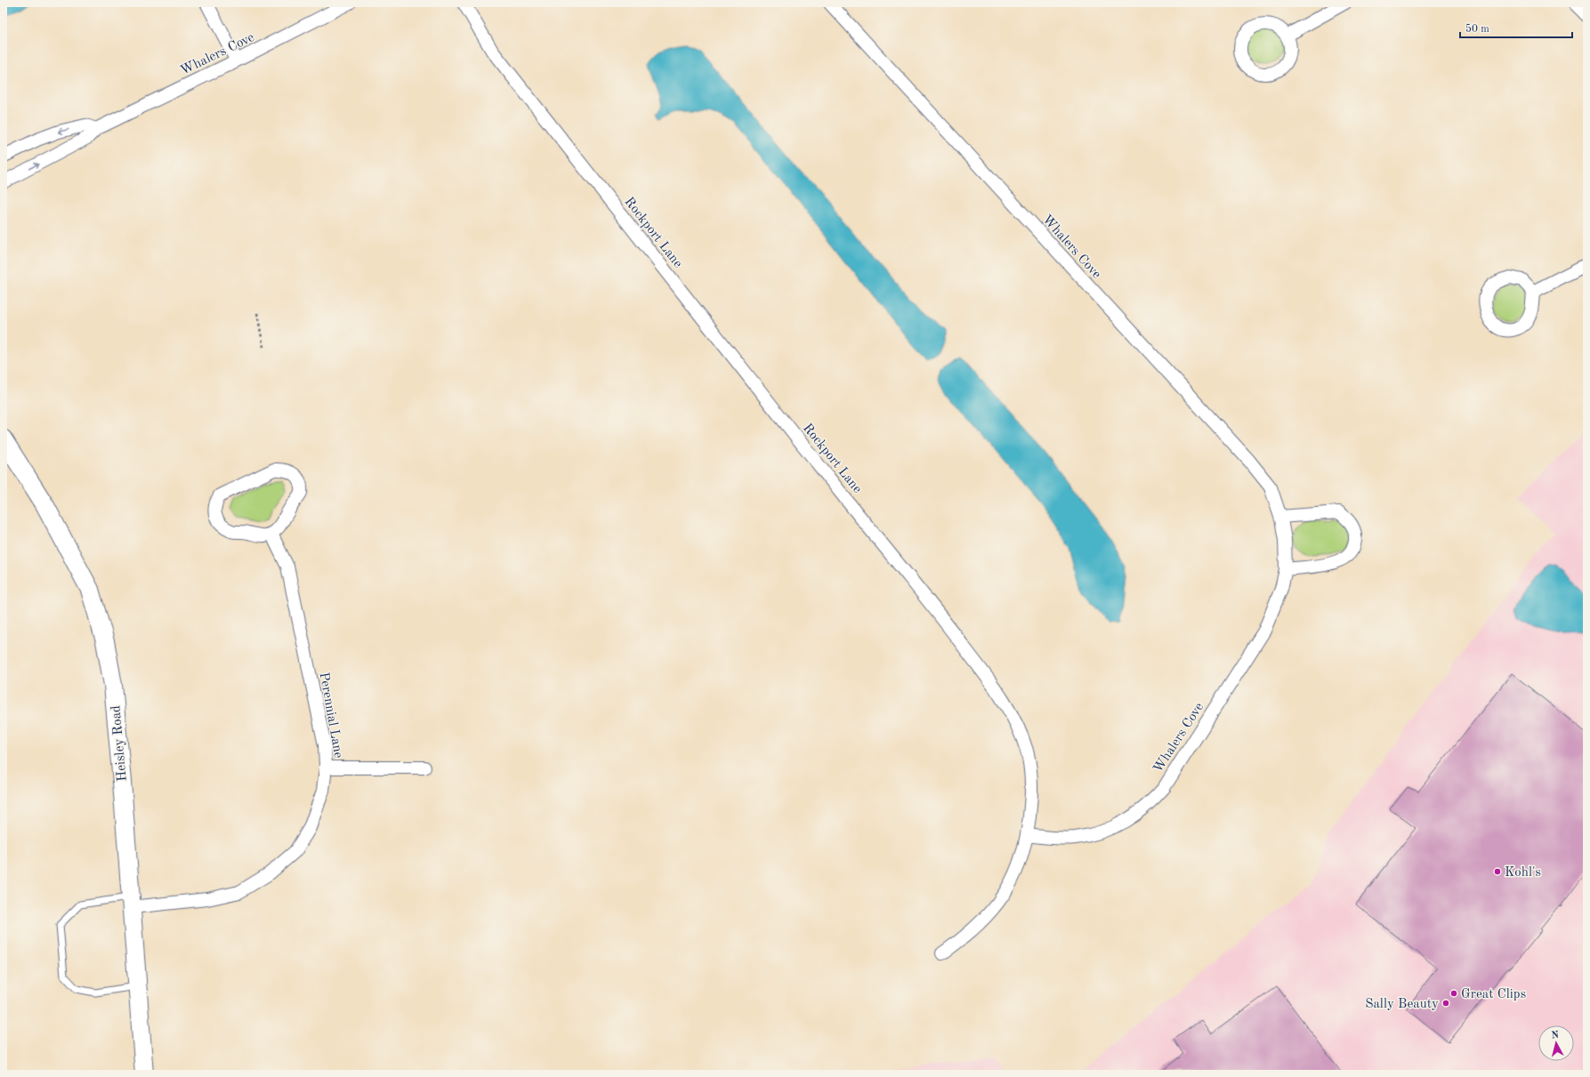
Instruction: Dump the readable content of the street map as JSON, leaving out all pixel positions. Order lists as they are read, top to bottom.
{
  "streets": {
    "street": [
      "Whalers Cove",
      "Rockport Lane",
      "Perennial Lane",
      "Heisley Road"
    ]
  },
  "crossings": [
    ["Whalers Cove", "Rockport Lane"],
    ["Perennial Lane", "Heisley Road"]
  ],
  "places": ["Kohl's", "Great Clips", "Sally Beauty"],
  "scale_bar": "50 m",
  "north": "top"
}
